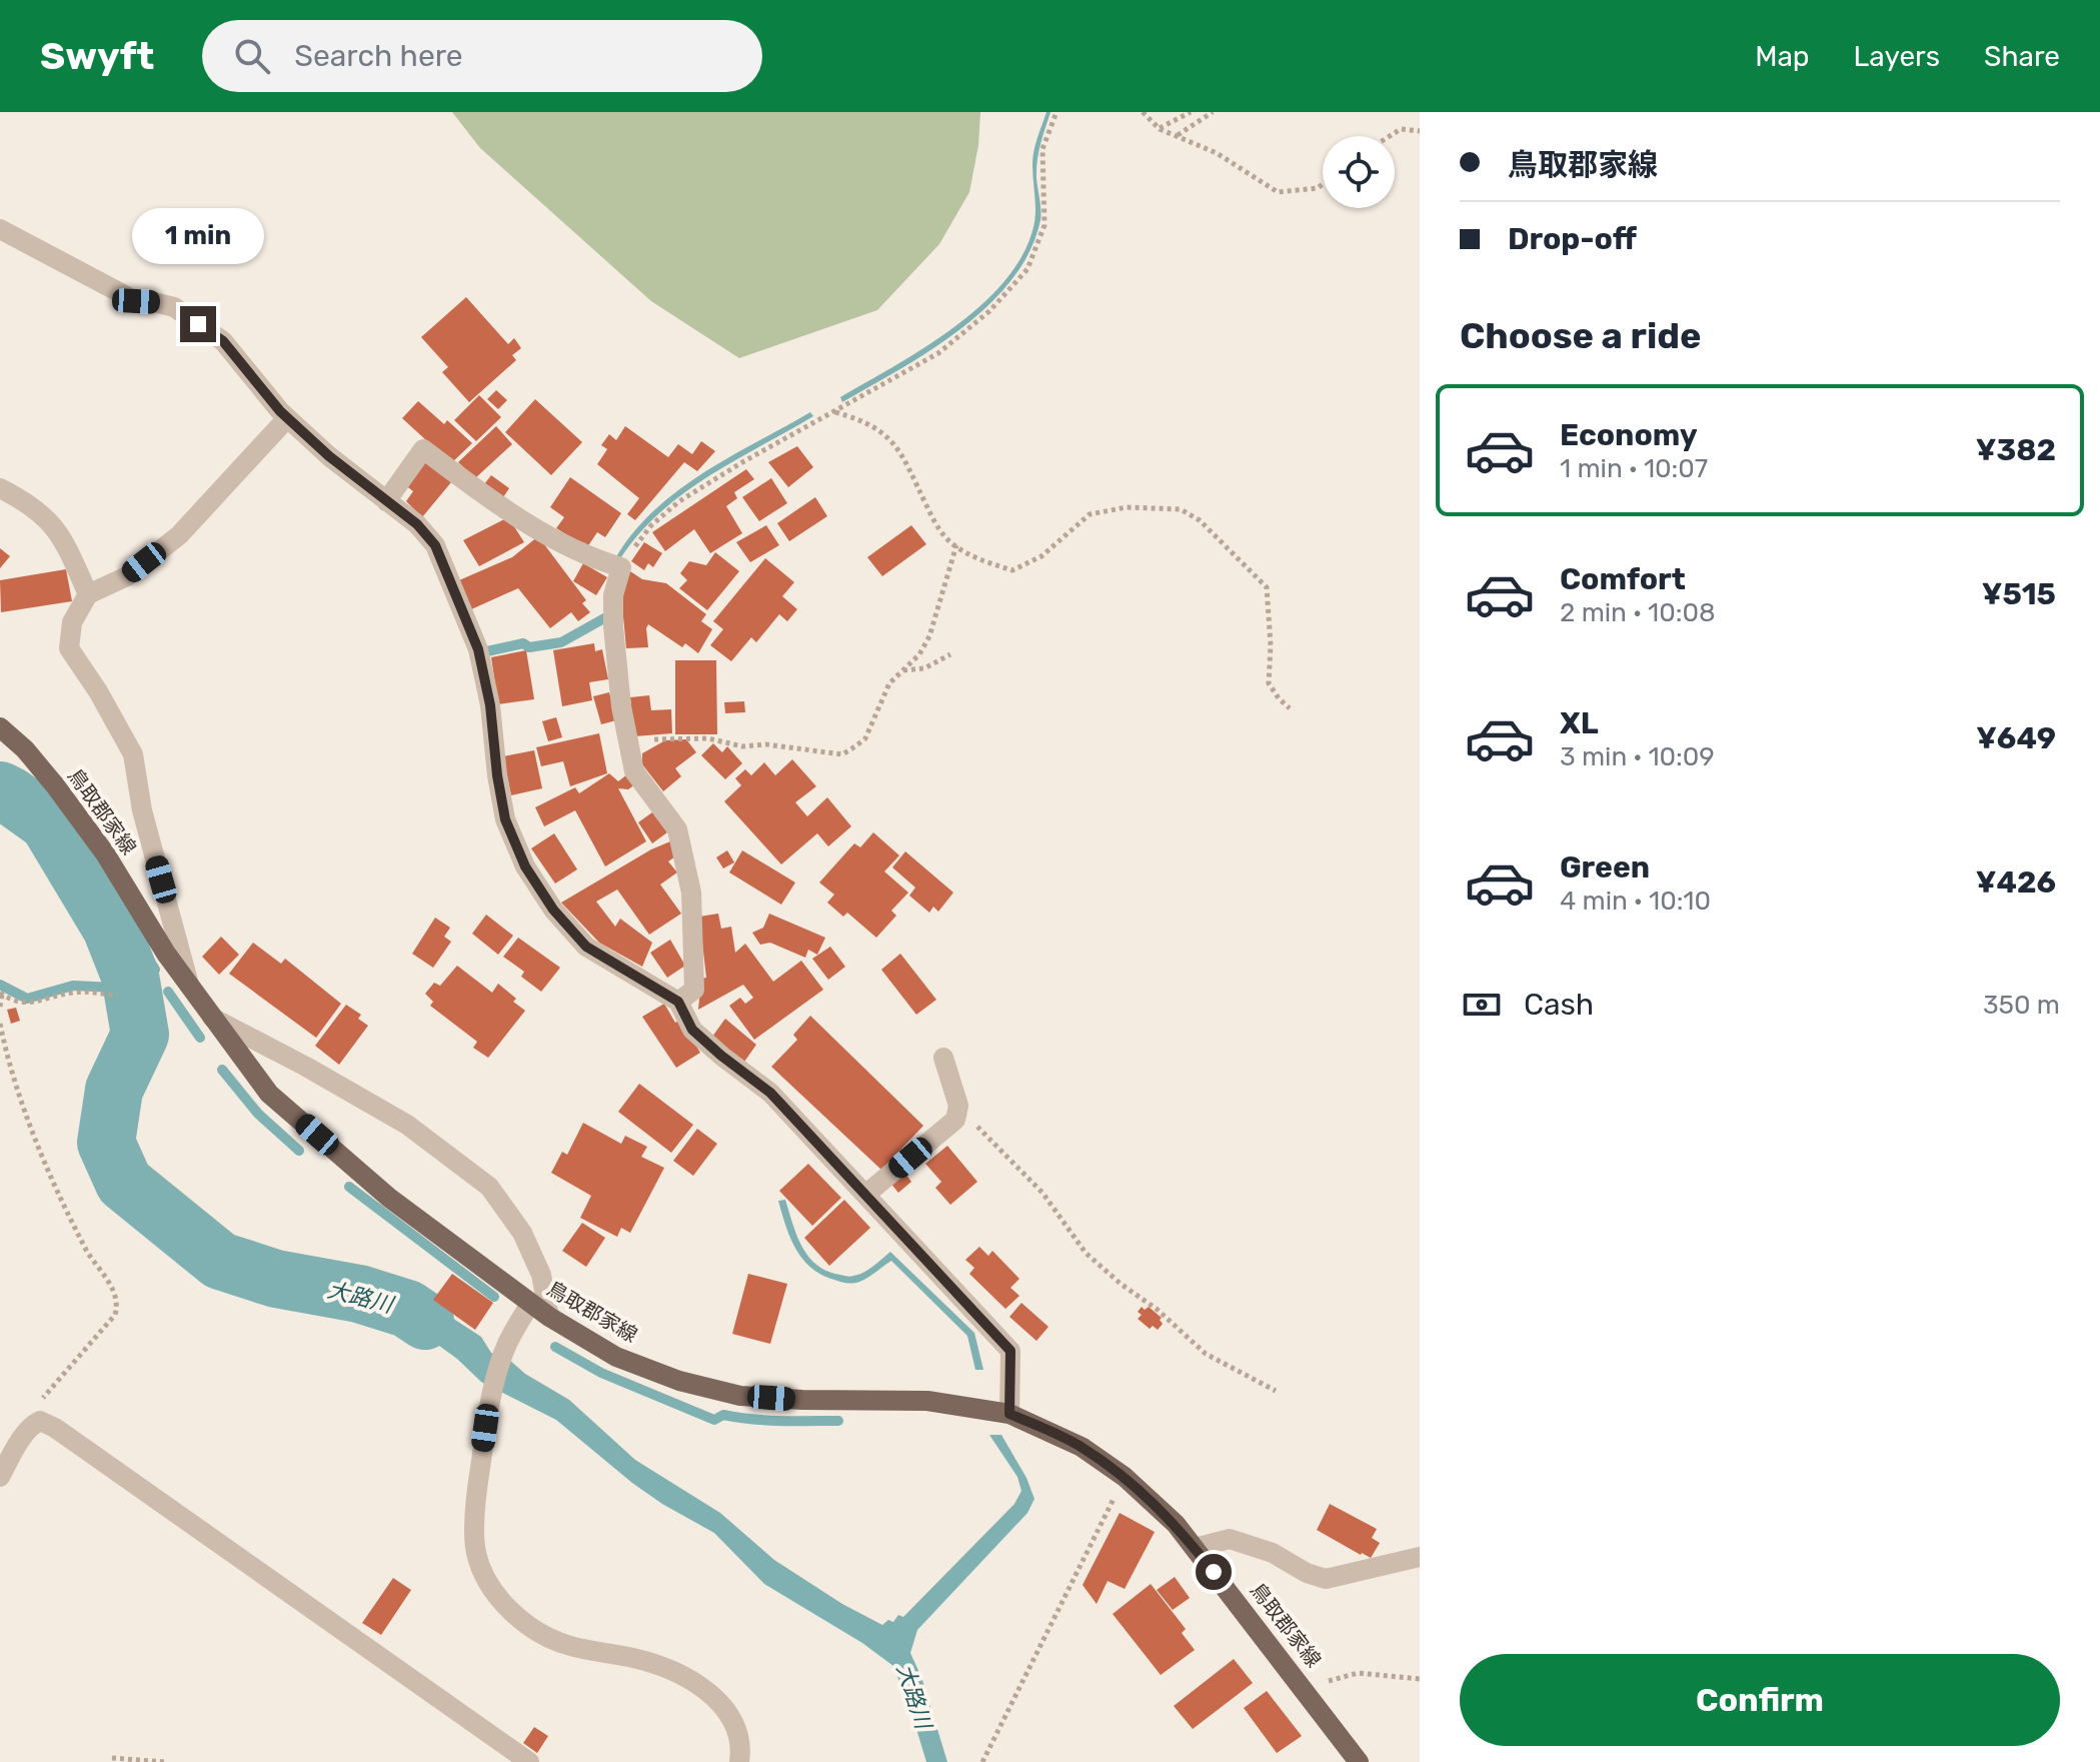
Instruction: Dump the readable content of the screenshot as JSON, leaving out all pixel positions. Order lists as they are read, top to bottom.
{
  "streets": {
    "main road": ["鳥取郡家線"]
  },
  "water": ["大路川"],
  "page": {
    "header": "Swyft",
    "search": "Search here",
    "nav": ["Map", "Layers", "Share"],
    "banner": ["鳥取郡家線", "Drop-off"],
    "bubble": "1 min",
    "heading": "Choose a ride",
    "list": [
      {
        "name": "Economy",
        "note": "1 min · 10:07",
        "value": "¥382"
      },
      {
        "name": "Comfort",
        "note": "2 min · 10:08",
        "value": "¥515"
      },
      {
        "name": "XL",
        "note": "3 min · 10:09",
        "value": "¥649"
      },
      {
        "name": "Green",
        "note": "4 min · 10:10",
        "value": "¥426"
      }
    ],
    "pay": ["Cash", "350 m"],
    "buttons": "Confirm"
  }
}
